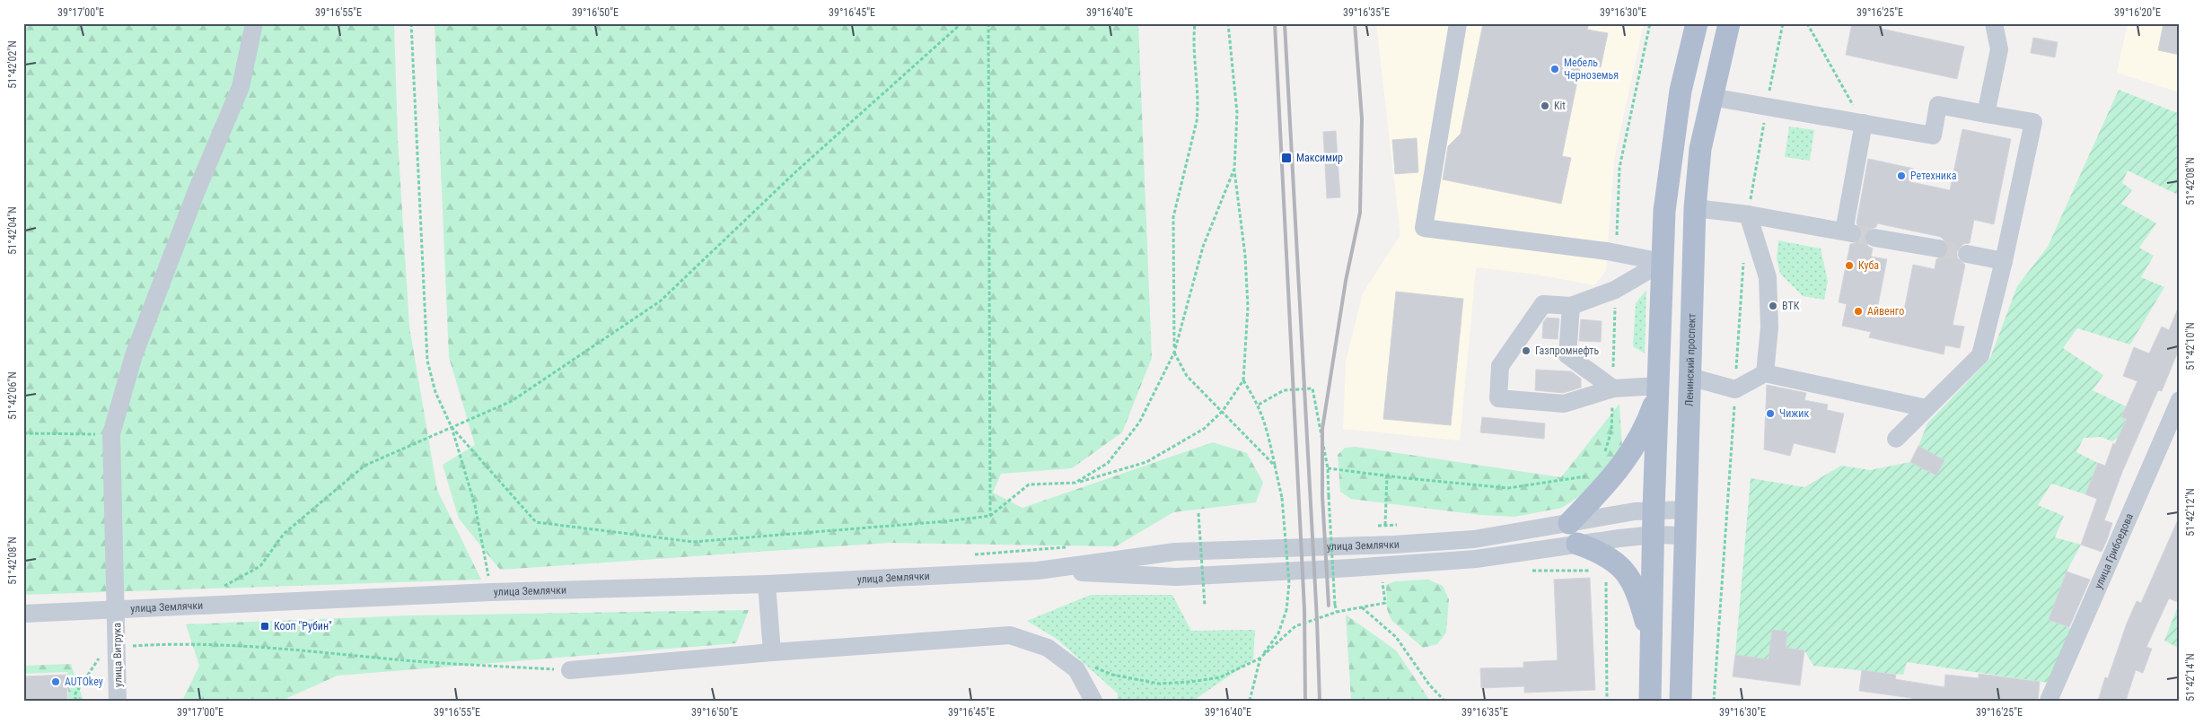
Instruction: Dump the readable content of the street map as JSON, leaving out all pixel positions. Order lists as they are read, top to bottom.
{
  "streets": {
    "main road": ["Ленинский проспект"],
    "street": ["улица Землячки", "улица Грибоедова", "улица Витрука"]
  },
  "crossings": [
    ["Ленинский проспект", "улица Землячки"],
    ["улица Землячки", "улица Витрука"]
  ],
  "places": {
    "other": [
      "Мебель Черноземья",
      "Kit",
      "Ретехника",
      "Куба",
      "ВТК",
      "Айвенго",
      "Газпромнефть",
      "Чижик",
      "AUTOkey"
    ],
    "transit": ["Максимир", "Кооп \"Рубин\""]
  },
  "coordinates": [
    "39°17'00\"E",
    "39°16'55\"E",
    "39°16'50\"E",
    "39°16'45\"E",
    "39°16'40\"E",
    "39°16'35\"E",
    "39°16'30\"E",
    "39°16'25\"E",
    "39°16'20\"E",
    "51°42'02\"N",
    "51°42'08\"N",
    "51°42'04\"N",
    "51°42'10\"N",
    "51°42'06\"N",
    "51°42'12\"N",
    "51°42'14\"N"
  ]
}
